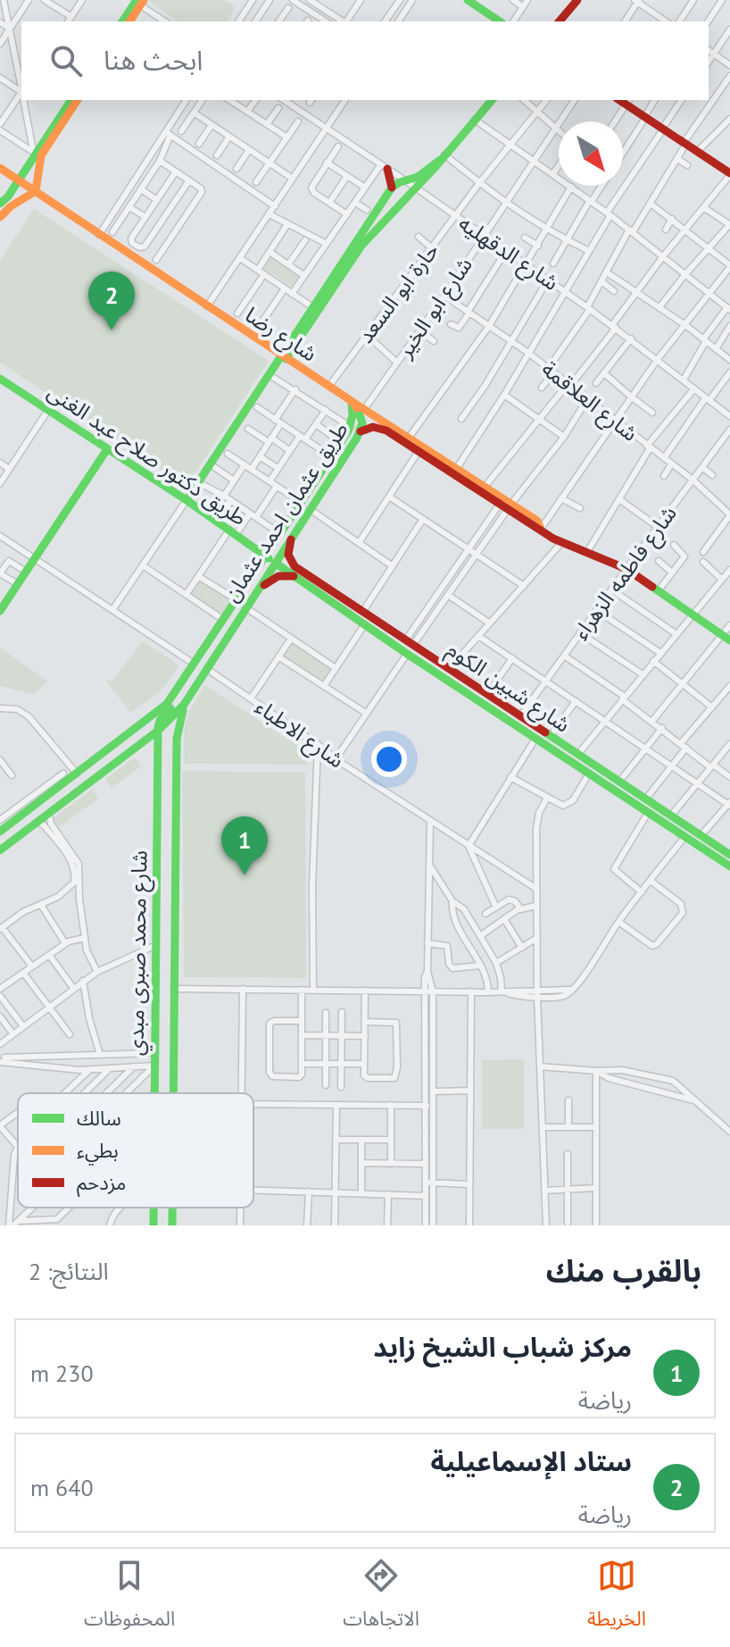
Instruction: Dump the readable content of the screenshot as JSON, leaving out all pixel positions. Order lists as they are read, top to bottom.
{
  "streets": {
    "main road": [
      "شارع رضا",
      "طريق دكتور صلاح عبد الغنى",
      "طريق عثمان احمد عثمان",
      "شارع شبين الكوم",
      "شارع محمد صبرى مبدي"
    ],
    "street": [
      "شارع الدقهليه",
      "حارة ابو السعد",
      "شارع ابو الخير",
      "شارع العلاقمة",
      "شارع فاطمه الزهراء",
      "شارع الاطباء"
    ]
  },
  "crossings": [
    ["شارع الدقهليه", "حارة ابو السعد"],
    ["شارع الدقهليه", "شارع ابو الخير"],
    ["حارة ابو السعد", "شارع رضا"],
    ["شارع ابو الخير", "شارع رضا"],
    ["شارع ابو الخير", "شارع العلاقمة"],
    ["شارع رضا", "طريق عثمان احمد عثمان"],
    ["شارع رضا", "شارع فاطمه الزهراء"],
    ["شارع العلاقمة", "شارع فاطمه الزهراء"],
    ["طريق دكتور صلاح عبد الغنى", "طريق عثمان احمد عثمان"],
    ["طريق عثمان احمد عثمان", "شارع شبين الكوم"],
    ["طريق عثمان احمد عثمان", "شارع الاطباء"],
    ["طريق عثمان احمد عثمان", "شارع محمد صبرى مبدي"],
    ["شارع فاطمه الزهراء", "شارع شبين الكوم"]
  ],
  "legend": ["سالك", "بطيء", "مزدحم"],
  "north": "bottom right",
  "page": {
    "search": "ابحث هنا",
    "pins": ["2", "1"],
    "heading": ["بالقرب منك", "النتائج: 2"],
    "list": [
      {
        "mark": "1",
        "name": "مركز شباب الشيخ زايد",
        "note": "رياضة",
        "value": "230 m"
      },
      {
        "mark": "2",
        "name": "ستاد الإسماعيلية",
        "note": "رياضة",
        "value": "640 m"
      }
    ],
    "nav": ["الخريطة", "الاتجاهات", "المحفوظات"]
  }
}
